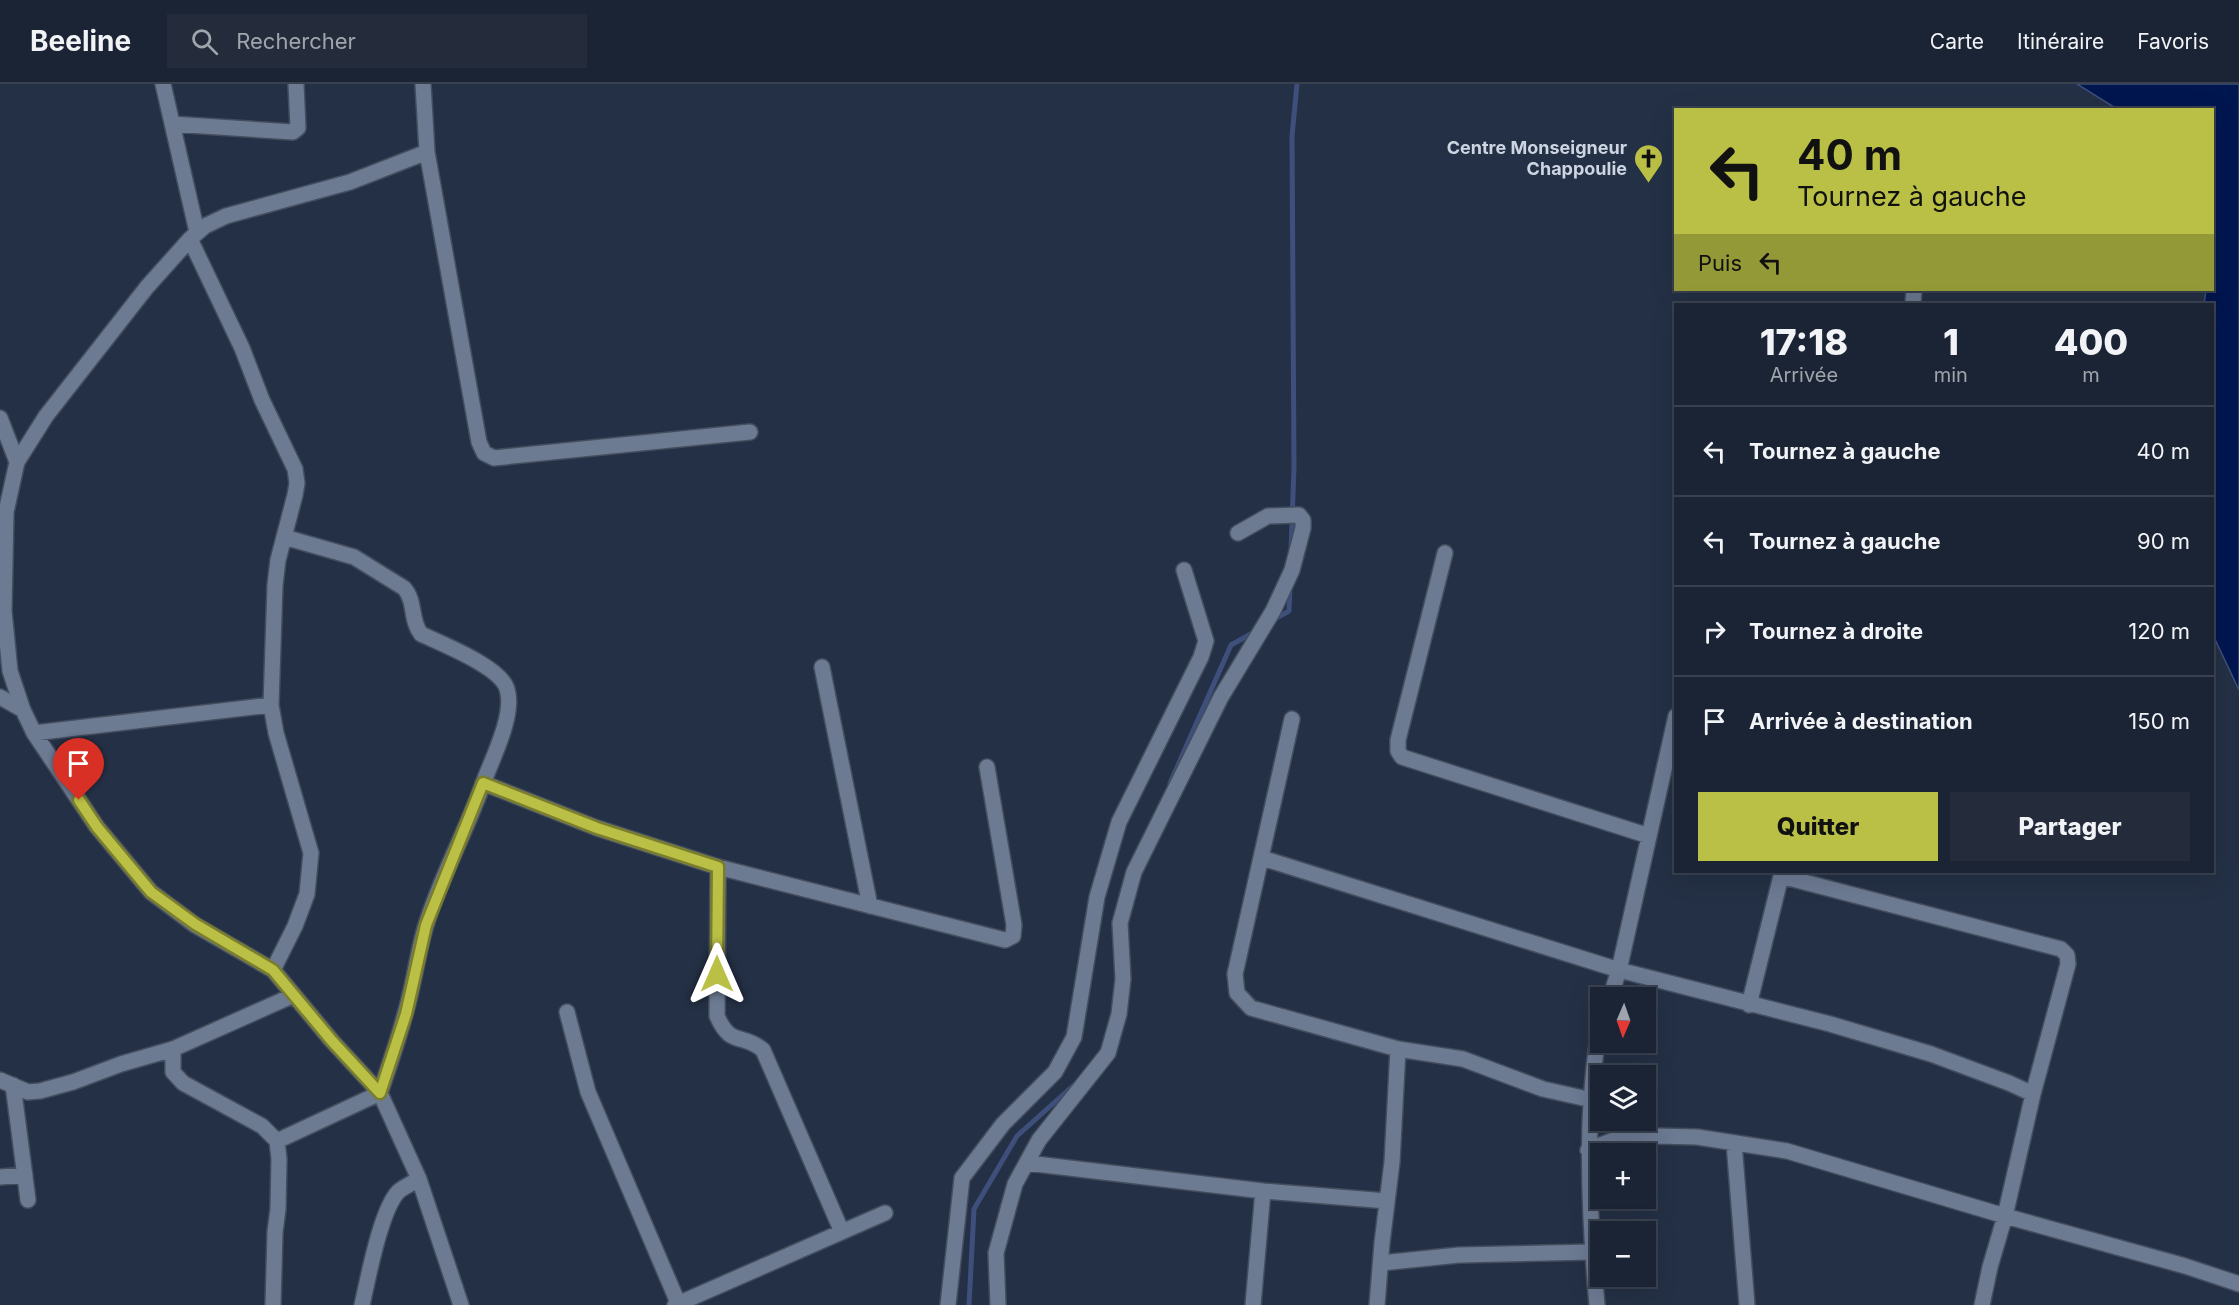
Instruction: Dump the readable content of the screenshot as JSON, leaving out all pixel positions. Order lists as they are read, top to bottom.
{
  "places": {
    "church": ["Centre Monseigneur Chappoulie"]
  },
  "north": "bottom",
  "page": {
    "header": "Beeline",
    "search": "Rechercher",
    "nav": ["Carte", "Itinéraire", "Favoris"],
    "turn": ["40 m", "Tournez à gauche"],
    "then": "Puis",
    "eta": [
      "17:18",
      "Arrivée",
      "1",
      "min",
      "400",
      "m"
    ],
    "list": [
      {
        "name": "Tournez à gauche",
        "value": "40 m"
      },
      {
        "name": "Tournez à gauche",
        "value": "90 m"
      },
      {
        "name": "Tournez à droite",
        "value": "120 m"
      },
      {
        "name": "Arrivée à destination",
        "value": "150 m"
      }
    ],
    "buttons": ["Quitter", "Partager"],
    "map_buttons": ["+", "−"]
  }
}
